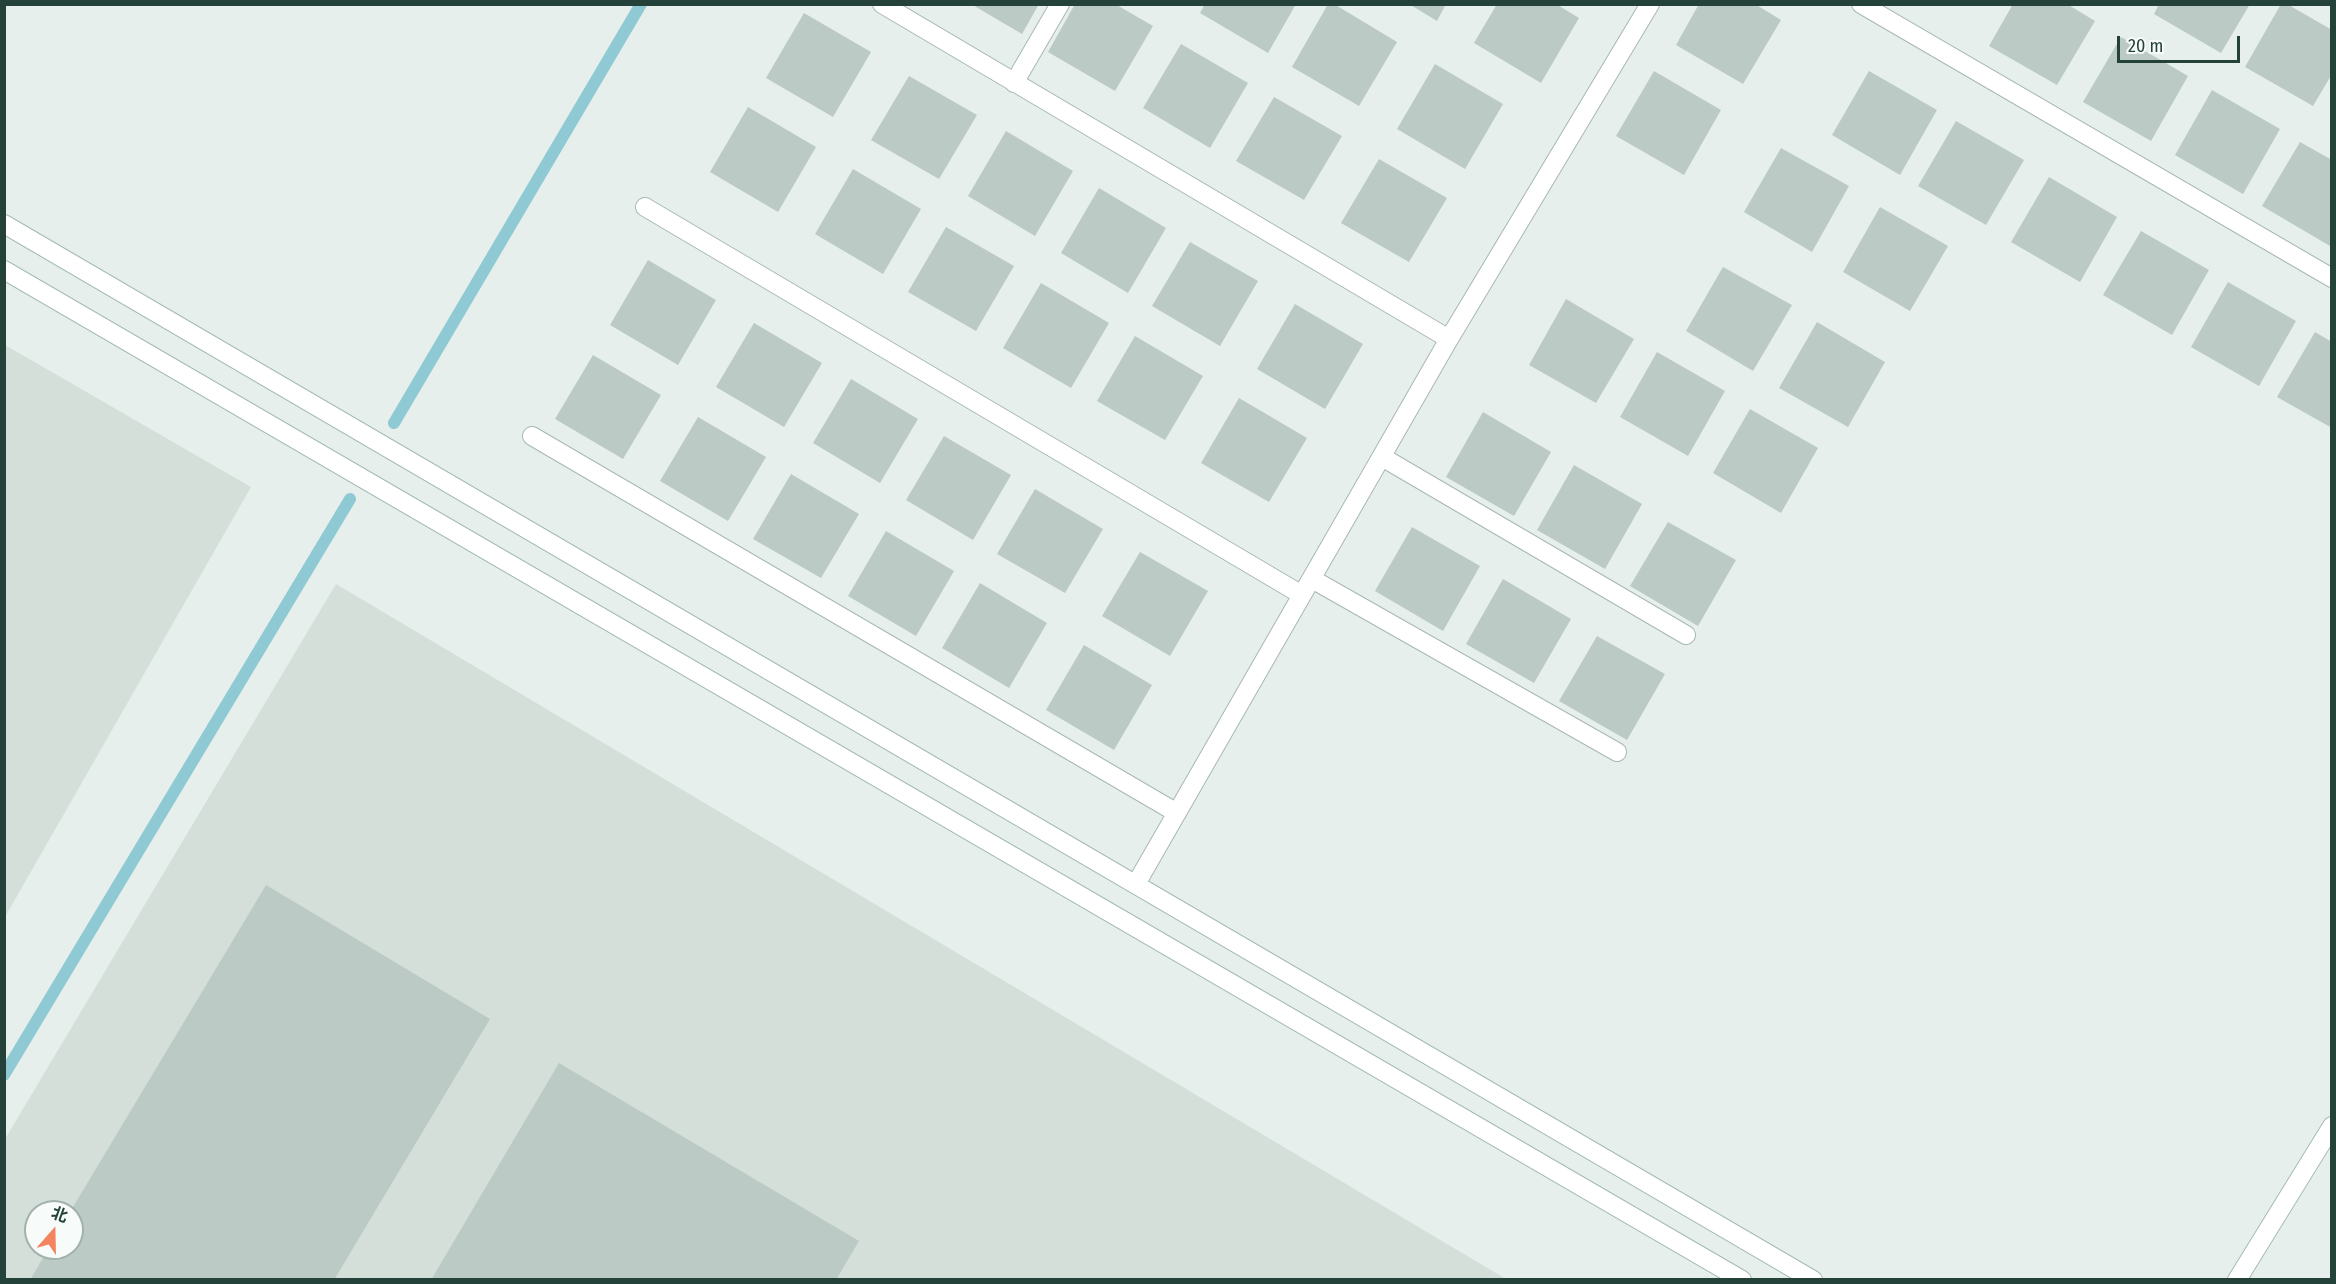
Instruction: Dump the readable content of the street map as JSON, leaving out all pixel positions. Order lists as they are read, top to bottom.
{
  "scale_bar": "20 m",
  "north": "top"
}
